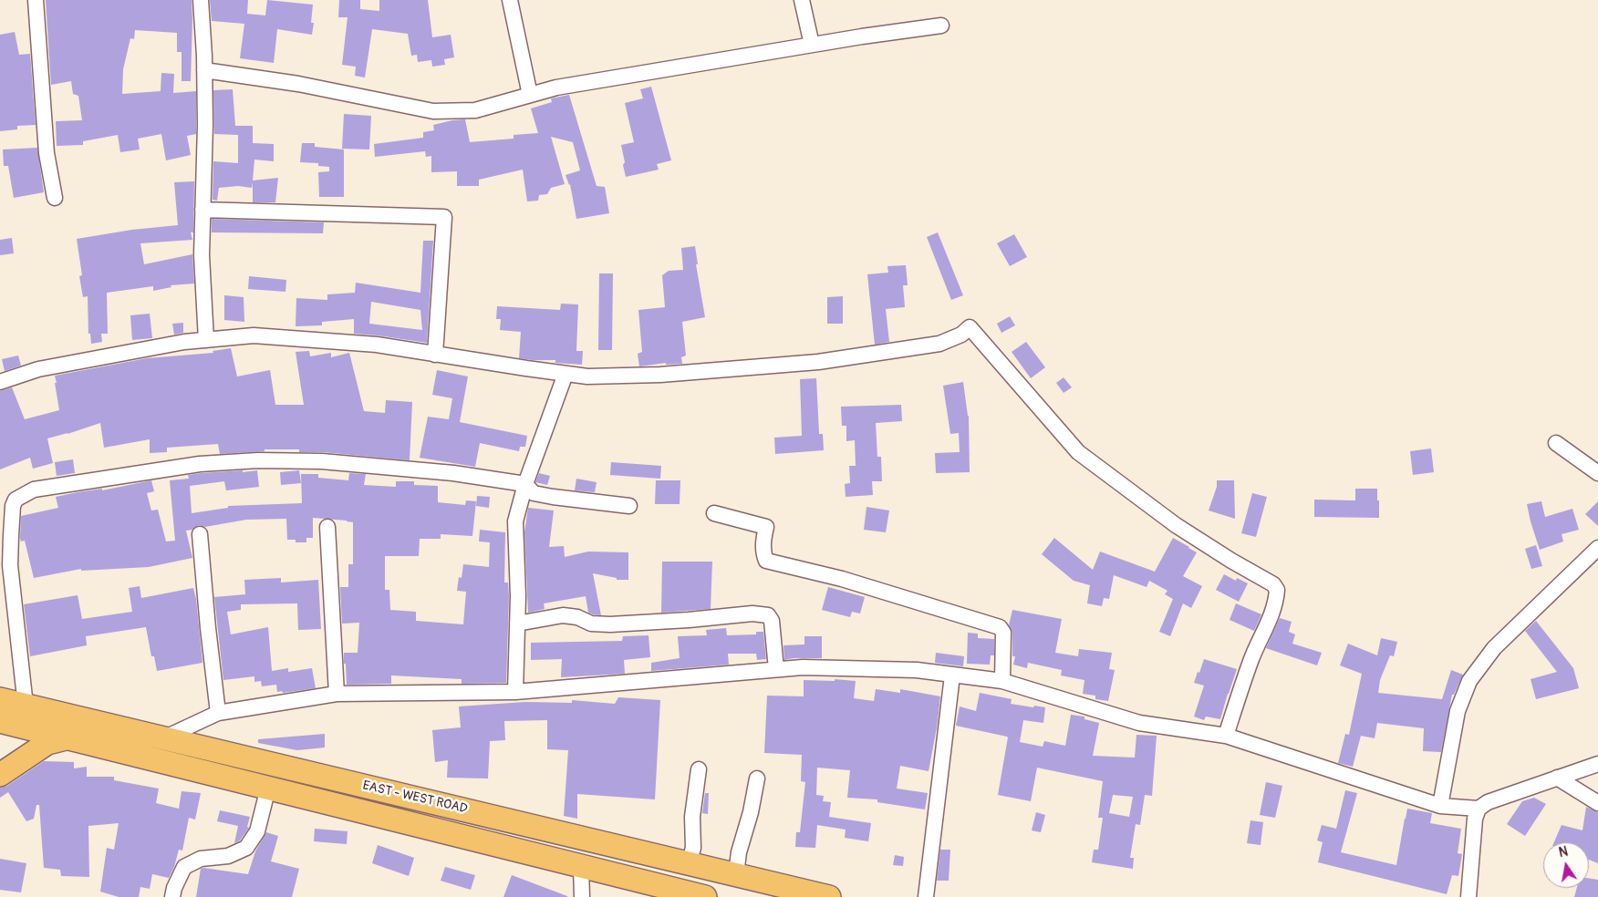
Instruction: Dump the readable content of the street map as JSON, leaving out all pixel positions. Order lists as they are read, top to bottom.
{
  "streets": {
    "main road": ["EAST - WEST ROAD"]
  },
  "north": "top"
}
